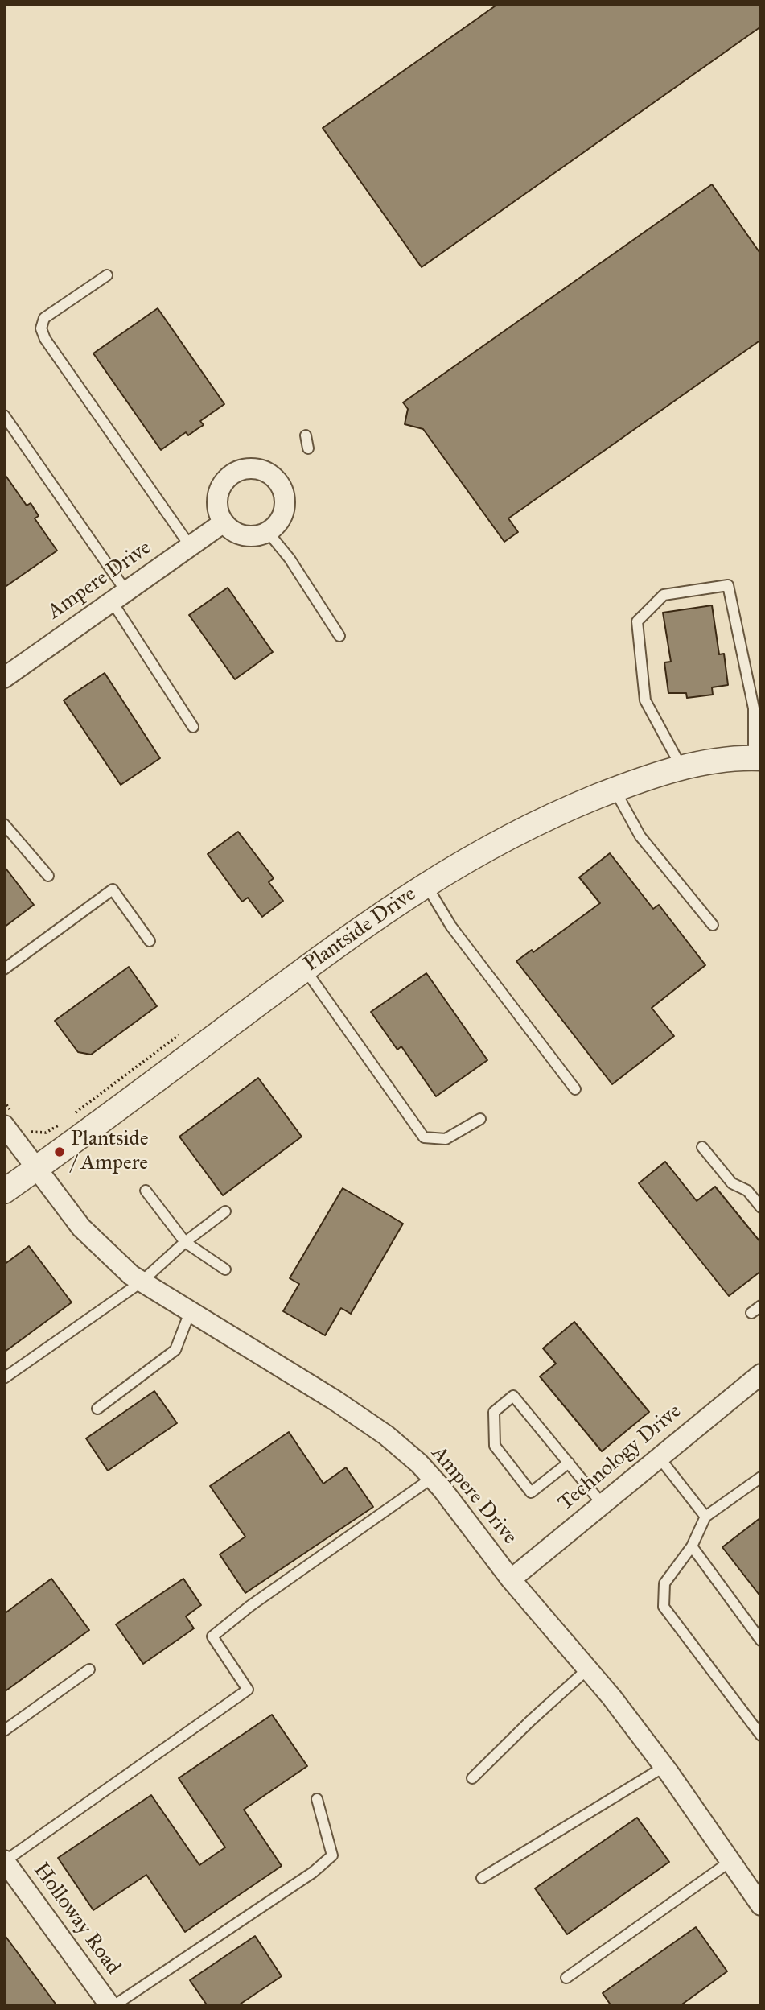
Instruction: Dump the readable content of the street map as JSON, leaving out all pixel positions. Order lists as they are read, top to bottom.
{
  "streets": {
    "street": [
      "Ampere Drive",
      "Plantside Drive",
      "Technology Drive",
      "Holloway Road"
    ]
  },
  "crossings": [
    ["Ampere Drive", "Plantside Drive"],
    ["Ampere Drive", "Technology Drive"]
  ],
  "places": ["Plantside / Ampere"]
}
